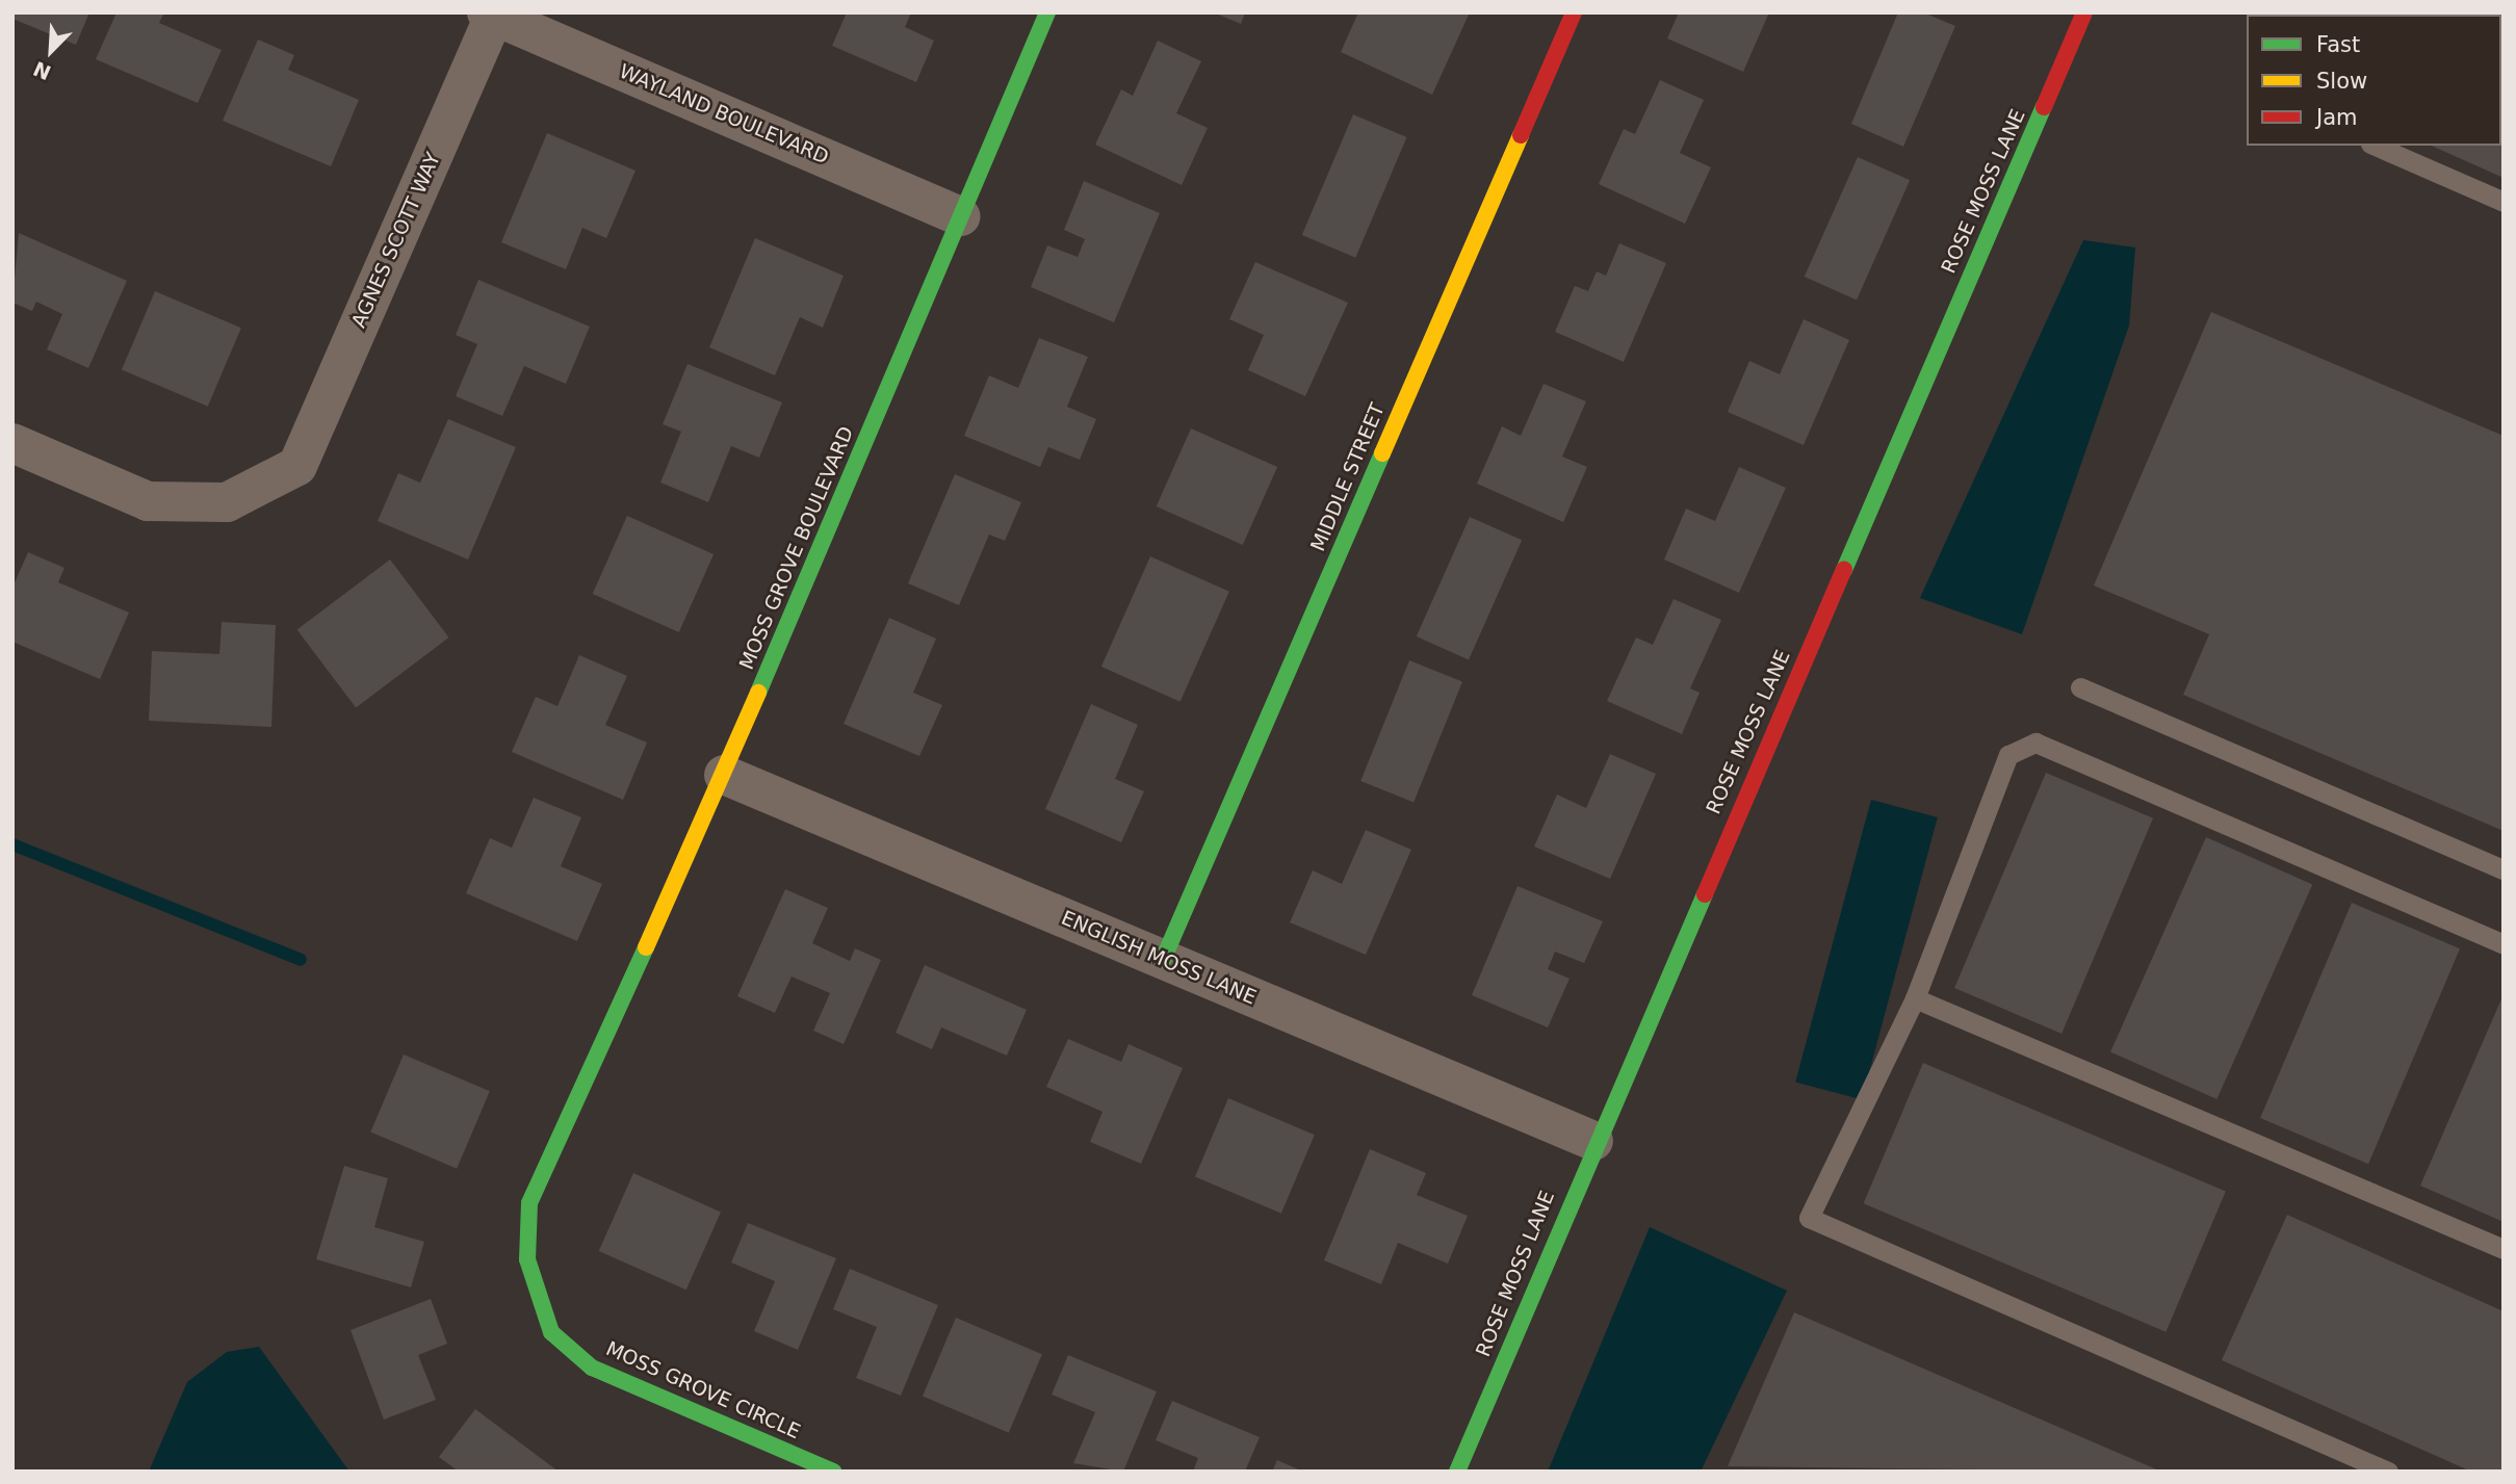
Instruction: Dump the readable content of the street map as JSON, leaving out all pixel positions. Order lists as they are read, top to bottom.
{
  "streets": {
    "street": [
      "WAYLAND BOULEVARD",
      "ROSE MOSS LANE",
      "AGNES SCOTT WAY",
      "MIDDLE STREET",
      "MOSS GROVE BOULEVARD",
      "ENGLISH MOSS LANE",
      "MOSS GROVE CIRCLE"
    ]
  },
  "crossings": [
    ["WAYLAND BOULEVARD", "AGNES SCOTT WAY"],
    ["WAYLAND BOULEVARD", "MOSS GROVE BOULEVARD"],
    ["ROSE MOSS LANE", "ENGLISH MOSS LANE"],
    ["MIDDLE STREET", "ENGLISH MOSS LANE"],
    ["MOSS GROVE BOULEVARD", "ENGLISH MOSS LANE"],
    ["MOSS GROVE BOULEVARD", "MOSS GROVE CIRCLE"]
  ],
  "legend": ["Fast", "Slow", "Jam"],
  "north": "bottom left"
}
